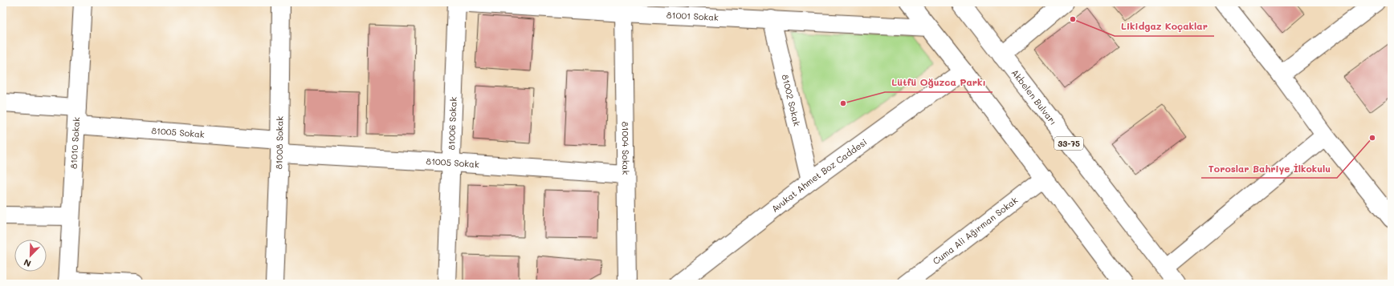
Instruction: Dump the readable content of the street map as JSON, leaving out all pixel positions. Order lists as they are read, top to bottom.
{
  "streets": {
    "street": [
      "81001 Sokak",
      "Akbelen Bulvarı",
      "81002 Sokak",
      "81006 Sokak",
      "81005 Sokak",
      "81010 Sokak",
      "81008 Sokak",
      "33-75",
      "81004 Sokak",
      "Avukat Ahmet Boz Caddesi",
      "Cuma Ali Ağırman Sokak"
    ]
  },
  "crossings": [
    ["81001 Sokak", "81002 Sokak"],
    ["81001 Sokak", "81006 Sokak"],
    ["81001 Sokak", "81004 Sokak"],
    ["81002 Sokak", "Avukat Ahmet Boz Caddesi"],
    ["81006 Sokak", "81005 Sokak"],
    ["81005 Sokak", "81010 Sokak"],
    ["81005 Sokak", "81008 Sokak"],
    ["81005 Sokak", "81004 Sokak"]
  ],
  "places": ["Likidgaz Koçaklar", "Lütfü Oğuzca Parkı", "Toroslar Bahriye İlkokulu"],
  "north": "bottom left"
}
